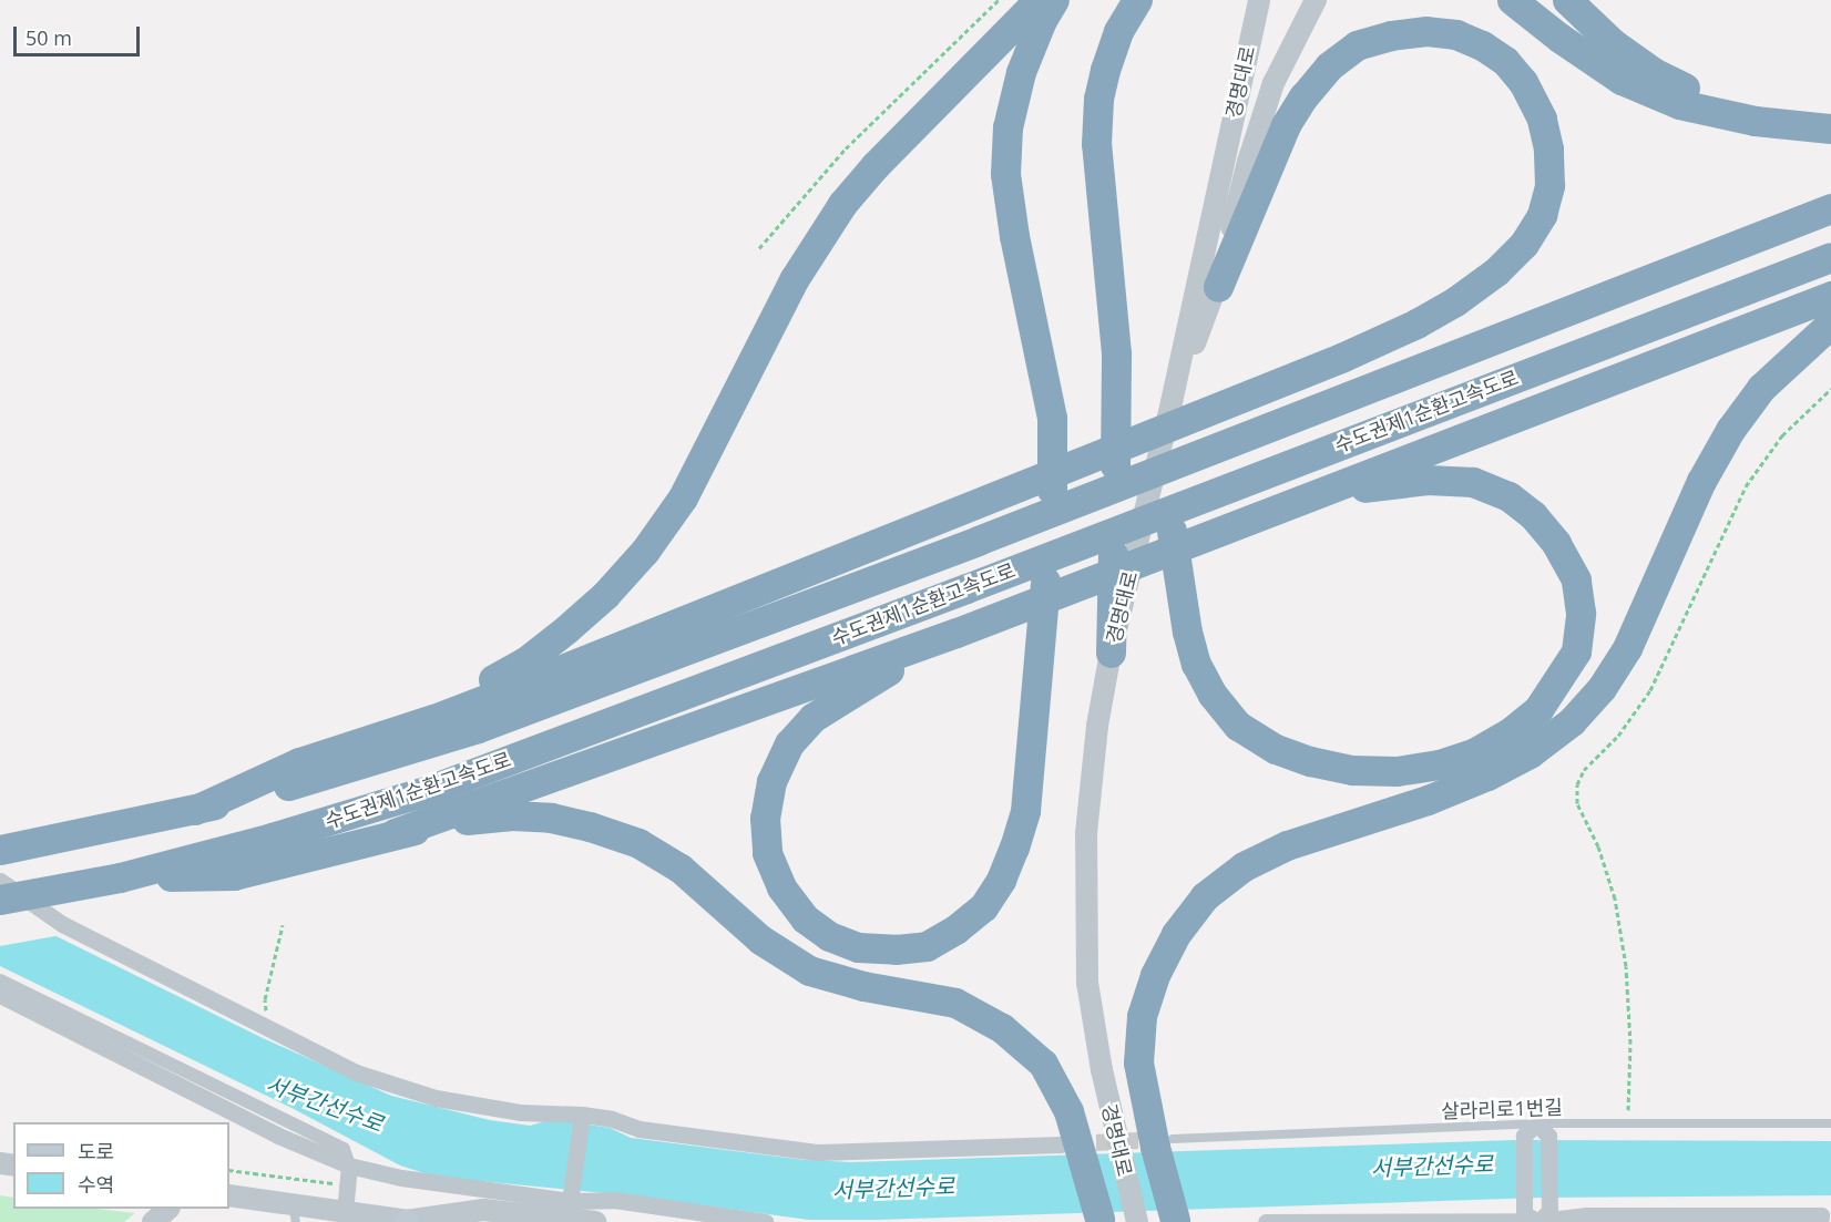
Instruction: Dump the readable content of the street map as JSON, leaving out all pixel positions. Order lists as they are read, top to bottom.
{
  "streets": {
    "highway": ["수도권제1순환고속도로"],
    "street": ["경명대로"],
    "lane": ["살라리로1번길"]
  },
  "water": ["서부간선수로"],
  "legend": ["도로", "수역"],
  "scale_bar": "50 m"
}
